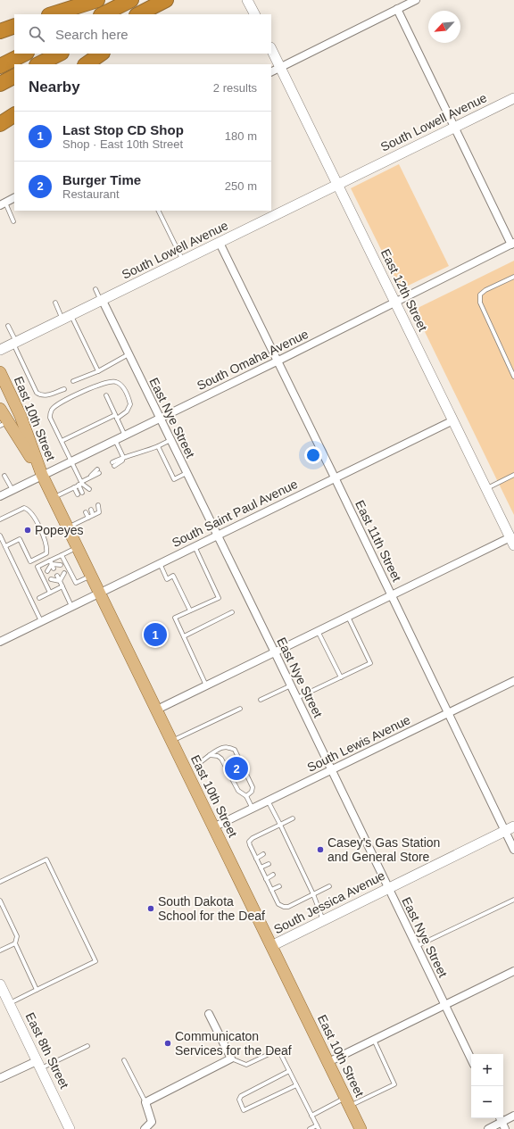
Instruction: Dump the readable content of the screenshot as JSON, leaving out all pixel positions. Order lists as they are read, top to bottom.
{
  "streets": {
    "main road": ["East 10th Street"],
    "street": [
      "South Lowell Avenue",
      "East 12th Street",
      "South Omaha Avenue",
      "East Nye Street",
      "South Saint Paul Avenue",
      "East 11th Street",
      "South Lewis Avenue",
      "South Jessica Avenue",
      "East 8th Street"
    ]
  },
  "crossings": [
    ["South Lowell Avenue", "East 12th Street"],
    ["South Lowell Avenue", "East Nye Street"],
    ["South Lowell Avenue", "East 11th Street"],
    ["East 12th Street", "South Omaha Avenue"],
    ["East 12th Street", "South Saint Paul Avenue"],
    ["South Omaha Avenue", "East Nye Street"],
    ["South Omaha Avenue", "East 10th Street"],
    ["South Omaha Avenue", "East 11th Street"],
    ["East Nye Street", "South Saint Paul Avenue"],
    ["East Nye Street", "South Lewis Avenue"],
    ["East Nye Street", "South Jessica Avenue"],
    ["East 10th Street", "South Saint Paul Avenue"],
    ["East 10th Street", "South Lewis Avenue"],
    ["East 10th Street", "South Jessica Avenue"],
    ["South Saint Paul Avenue", "East 11th Street"],
    ["East 11th Street", "South Lewis Avenue"],
    ["East 11th Street", "South Jessica Avenue"]
  ],
  "places": [
    "Popeyes",
    "Casey's Gas Station and General Store",
    "South Dakota School for the Deaf",
    "Communicaton Services for the Deaf"
  ],
  "north": "bottom left",
  "page": {
    "search": "Search here",
    "heading": ["Nearby", "2 results"],
    "list": [
      {
        "mark": "1",
        "name": "Last Stop CD Shop",
        "note": "Shop · East 10th Street",
        "value": "180 m"
      },
      {
        "mark": "2",
        "name": "Burger Time",
        "note": "Restaurant",
        "value": "250 m"
      }
    ],
    "pins": ["1", "2"],
    "map_buttons": ["+", "−"]
  }
}
